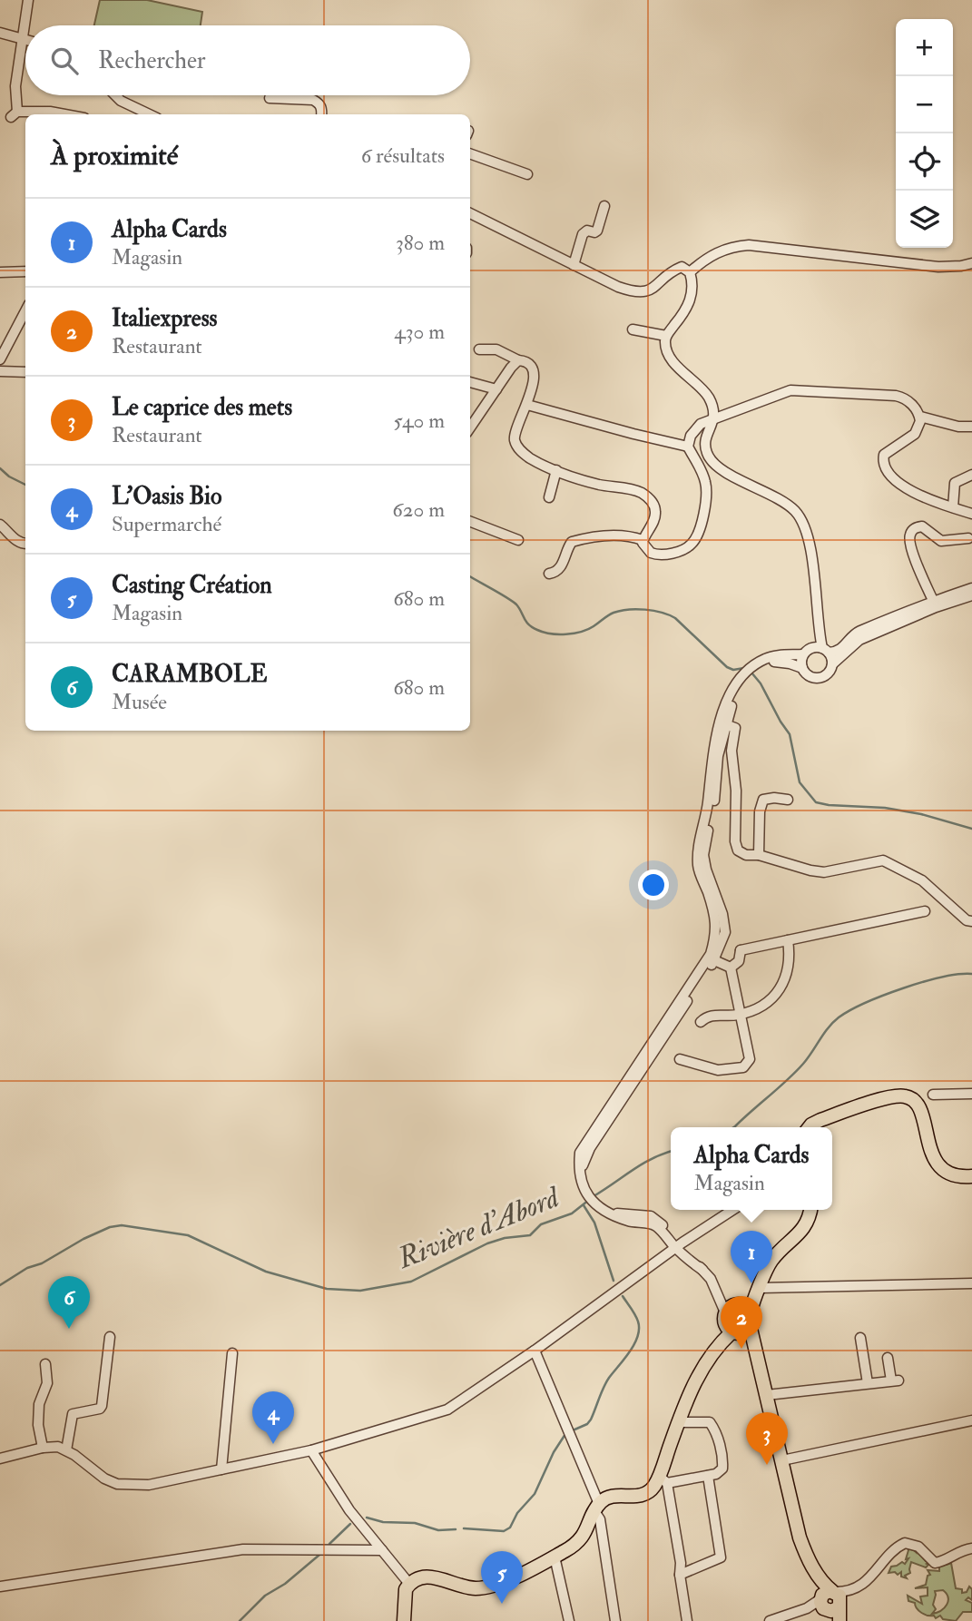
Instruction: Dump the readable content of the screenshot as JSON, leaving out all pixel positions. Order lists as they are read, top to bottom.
{
  "water": ["Rivière d'Abord"],
  "page": {
    "map_buttons": ["+", "−"],
    "search": "Rechercher",
    "heading": ["À proximité", "6 résultats"],
    "list": [
      {
        "mark": "1",
        "name": "Alpha Cards",
        "note": "Magasin",
        "value": "380 m"
      },
      {
        "mark": "2",
        "name": "Italiexpress",
        "note": "Restaurant",
        "value": "430 m"
      },
      {
        "mark": "3",
        "name": "Le caprice des mets",
        "note": "Restaurant",
        "value": "540 m"
      },
      {
        "mark": "4",
        "name": "L'Oasis Bio",
        "note": "Supermarché",
        "value": "620 m"
      },
      {
        "mark": "5",
        "name": "Casting Création",
        "note": "Magasin",
        "value": "680 m"
      },
      {
        "mark": "6",
        "name": "CARAMBOLE",
        "note": "Musée",
        "value": "680 m"
      }
    ],
    "popup": ["Alpha Cards", "Magasin"],
    "pins": [
      "1",
      "6",
      "2",
      "4",
      "3",
      "5"
    ]
  }
}
